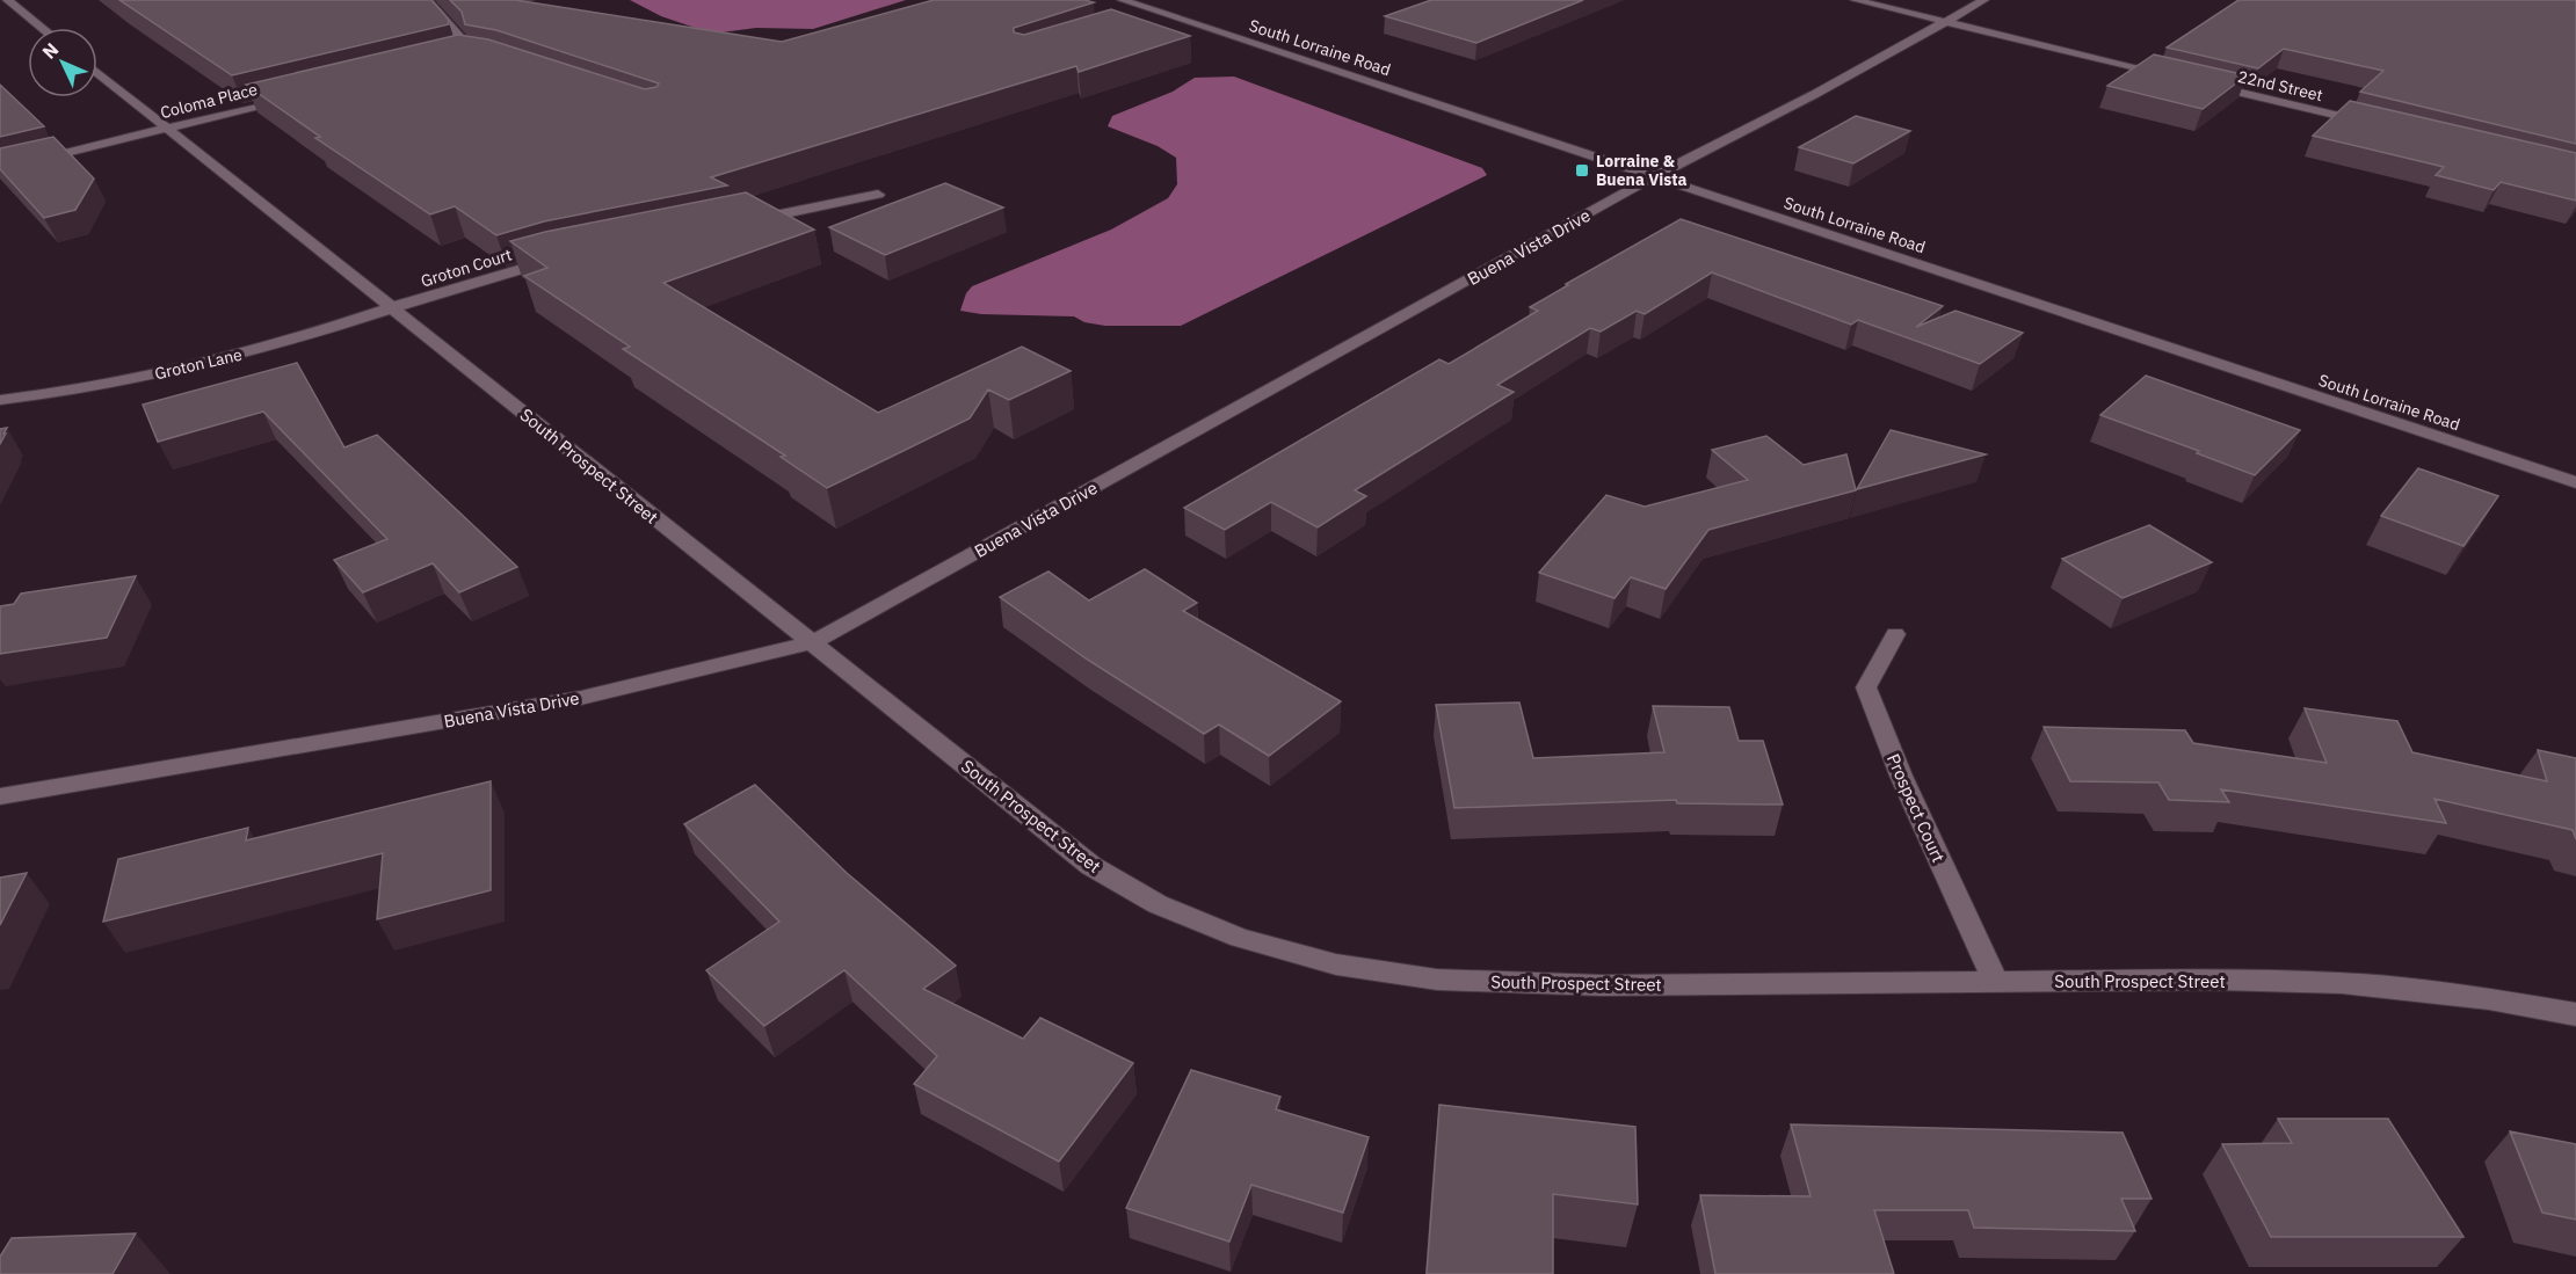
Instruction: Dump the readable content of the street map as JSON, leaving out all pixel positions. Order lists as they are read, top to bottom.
{
  "streets": {
    "street": [
      "South Lorraine Road",
      "22nd Street",
      "Coloma Place",
      "Buena Vista Drive",
      "Groton Court",
      "Groton Lane",
      "South Prospect Street",
      "Prospect Court"
    ]
  },
  "crossings": [
    ["South Lorraine Road", "Buena Vista Drive"],
    ["Coloma Place", "South Prospect Street"],
    ["Buena Vista Drive", "South Prospect Street"],
    ["Groton Court", "Groton Lane"],
    ["Groton Court", "South Prospect Street"],
    ["Groton Lane", "South Prospect Street"],
    ["South Prospect Street", "Prospect Court"]
  ],
  "places": {
    "transit": ["Lorraine & Buena Vista"]
  },
  "north": "top left"
}
